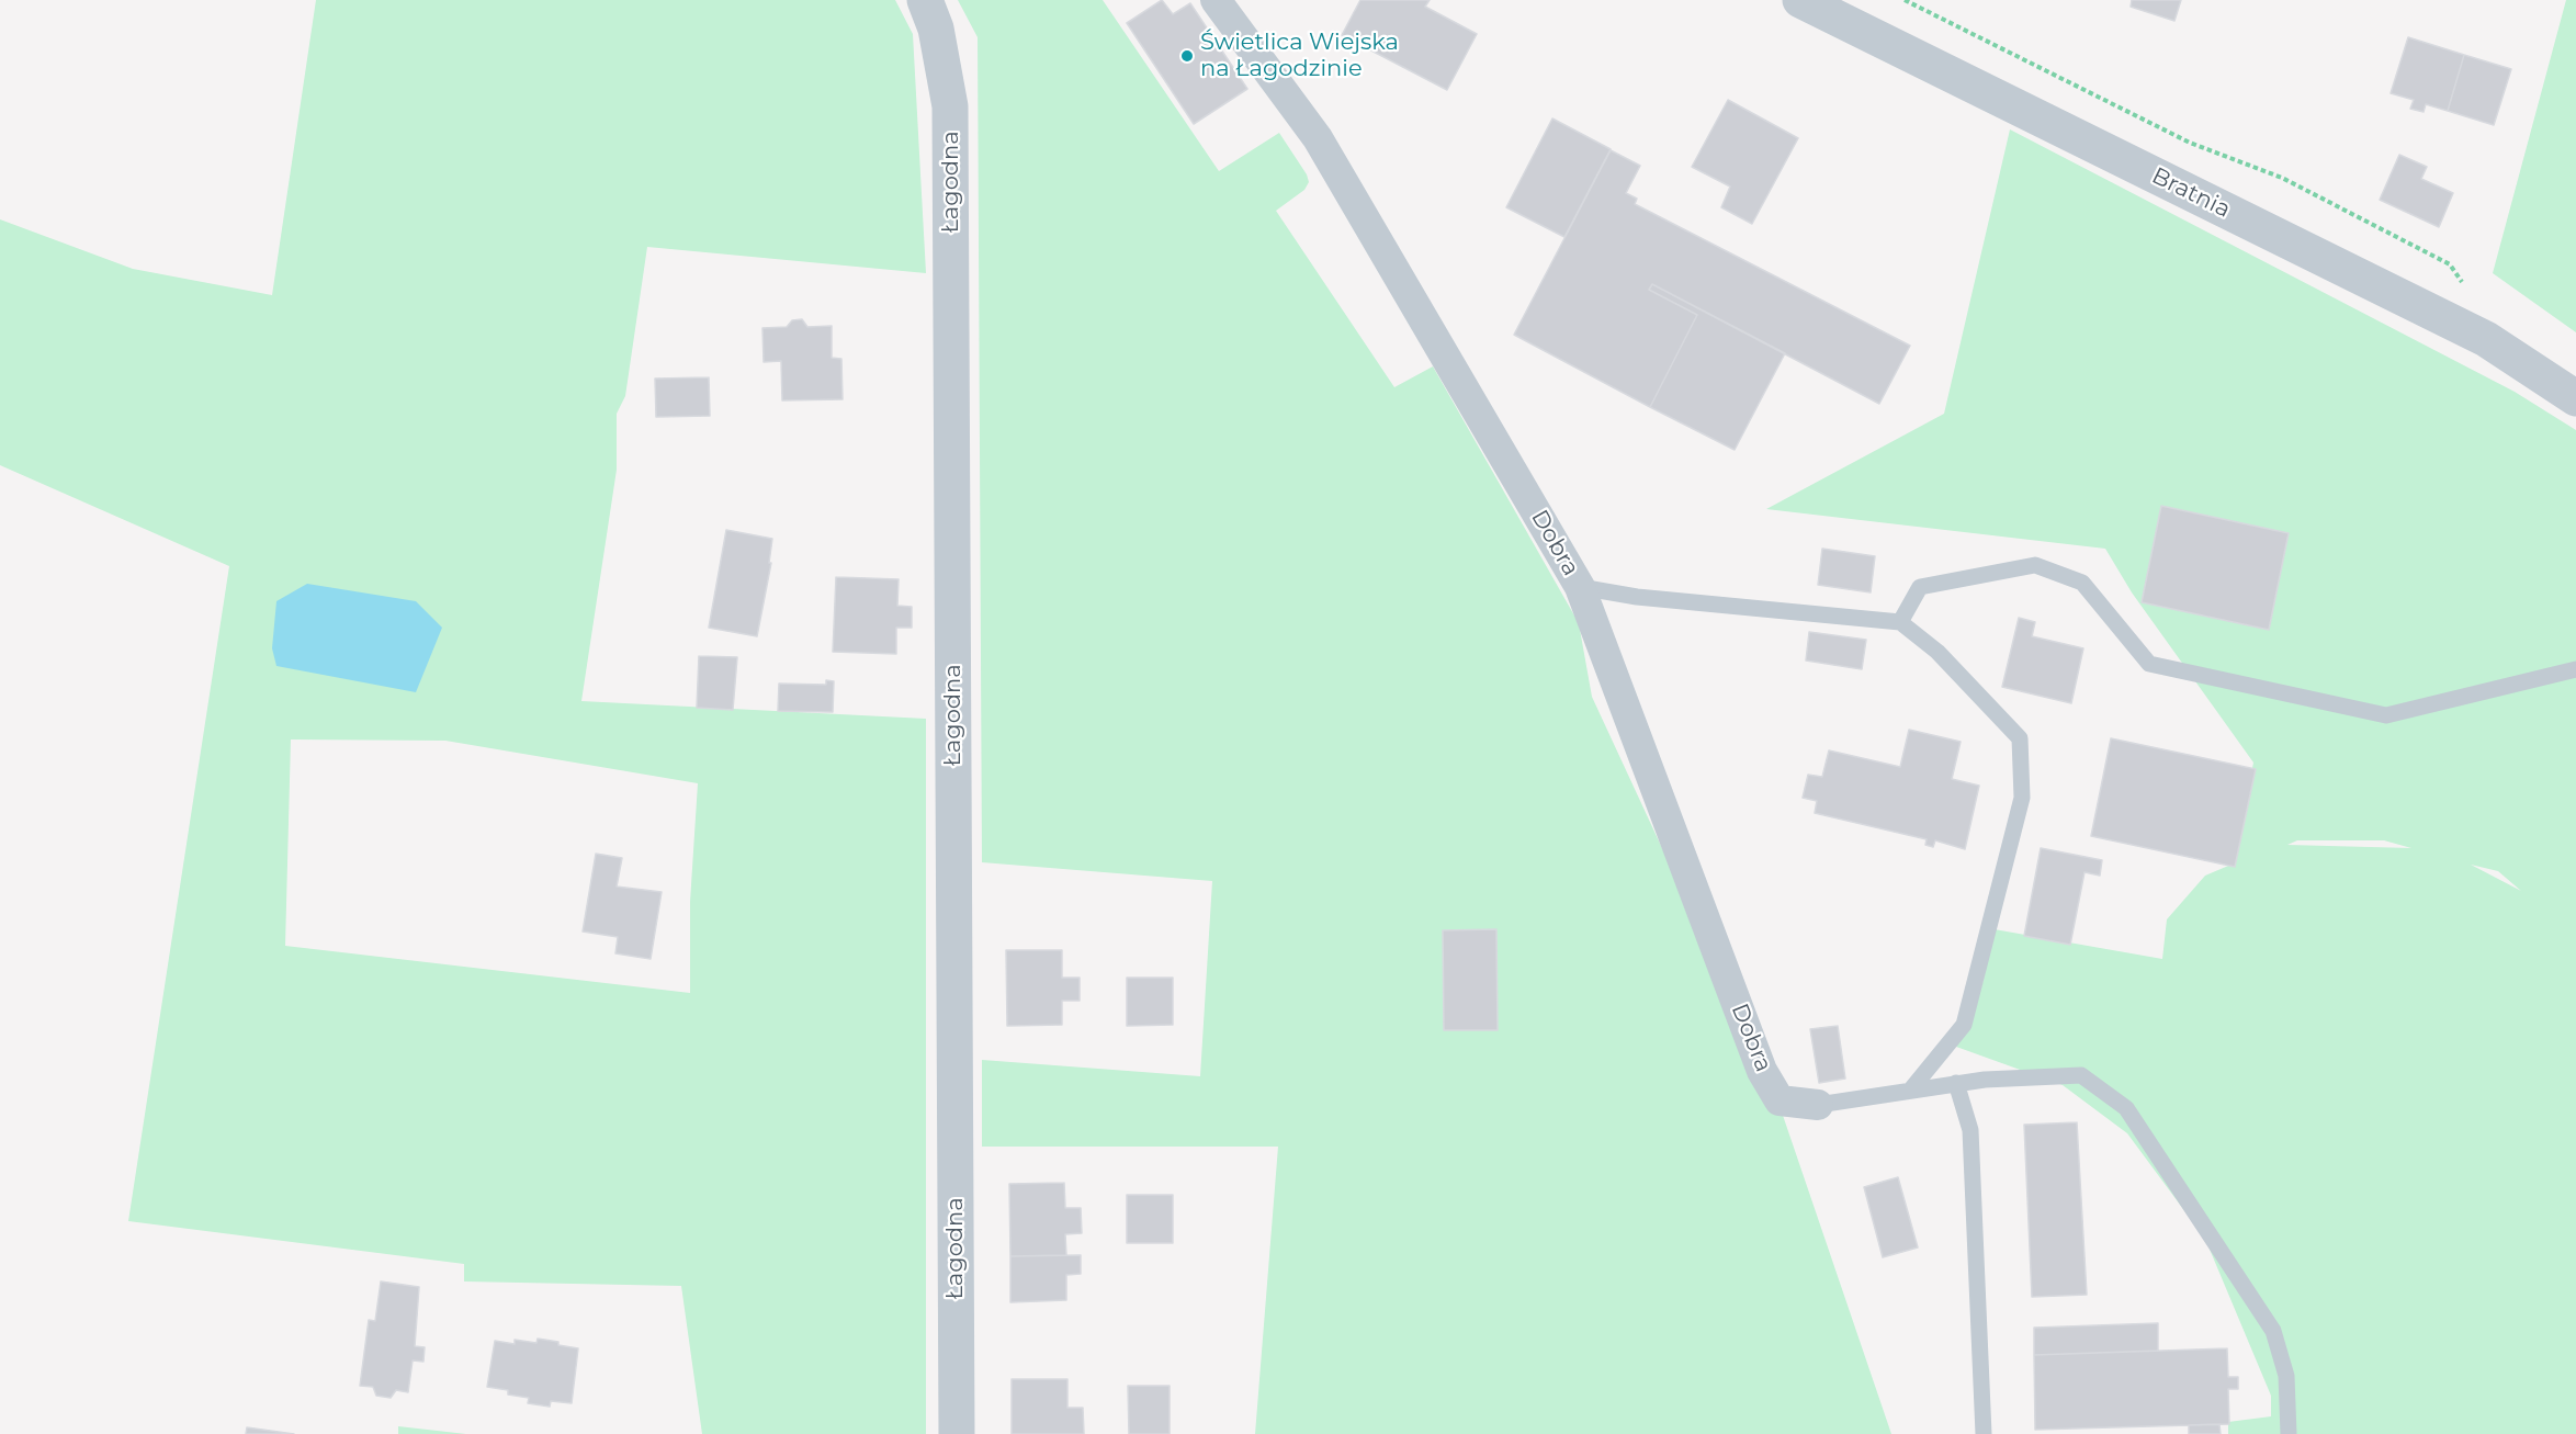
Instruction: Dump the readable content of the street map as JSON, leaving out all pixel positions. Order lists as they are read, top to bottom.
{
  "streets": {
    "street": ["Łagodna", "Bratnia", "Dobra"]
  },
  "places": ["Świetlica Wiejska na Łagodzinie"]
}
